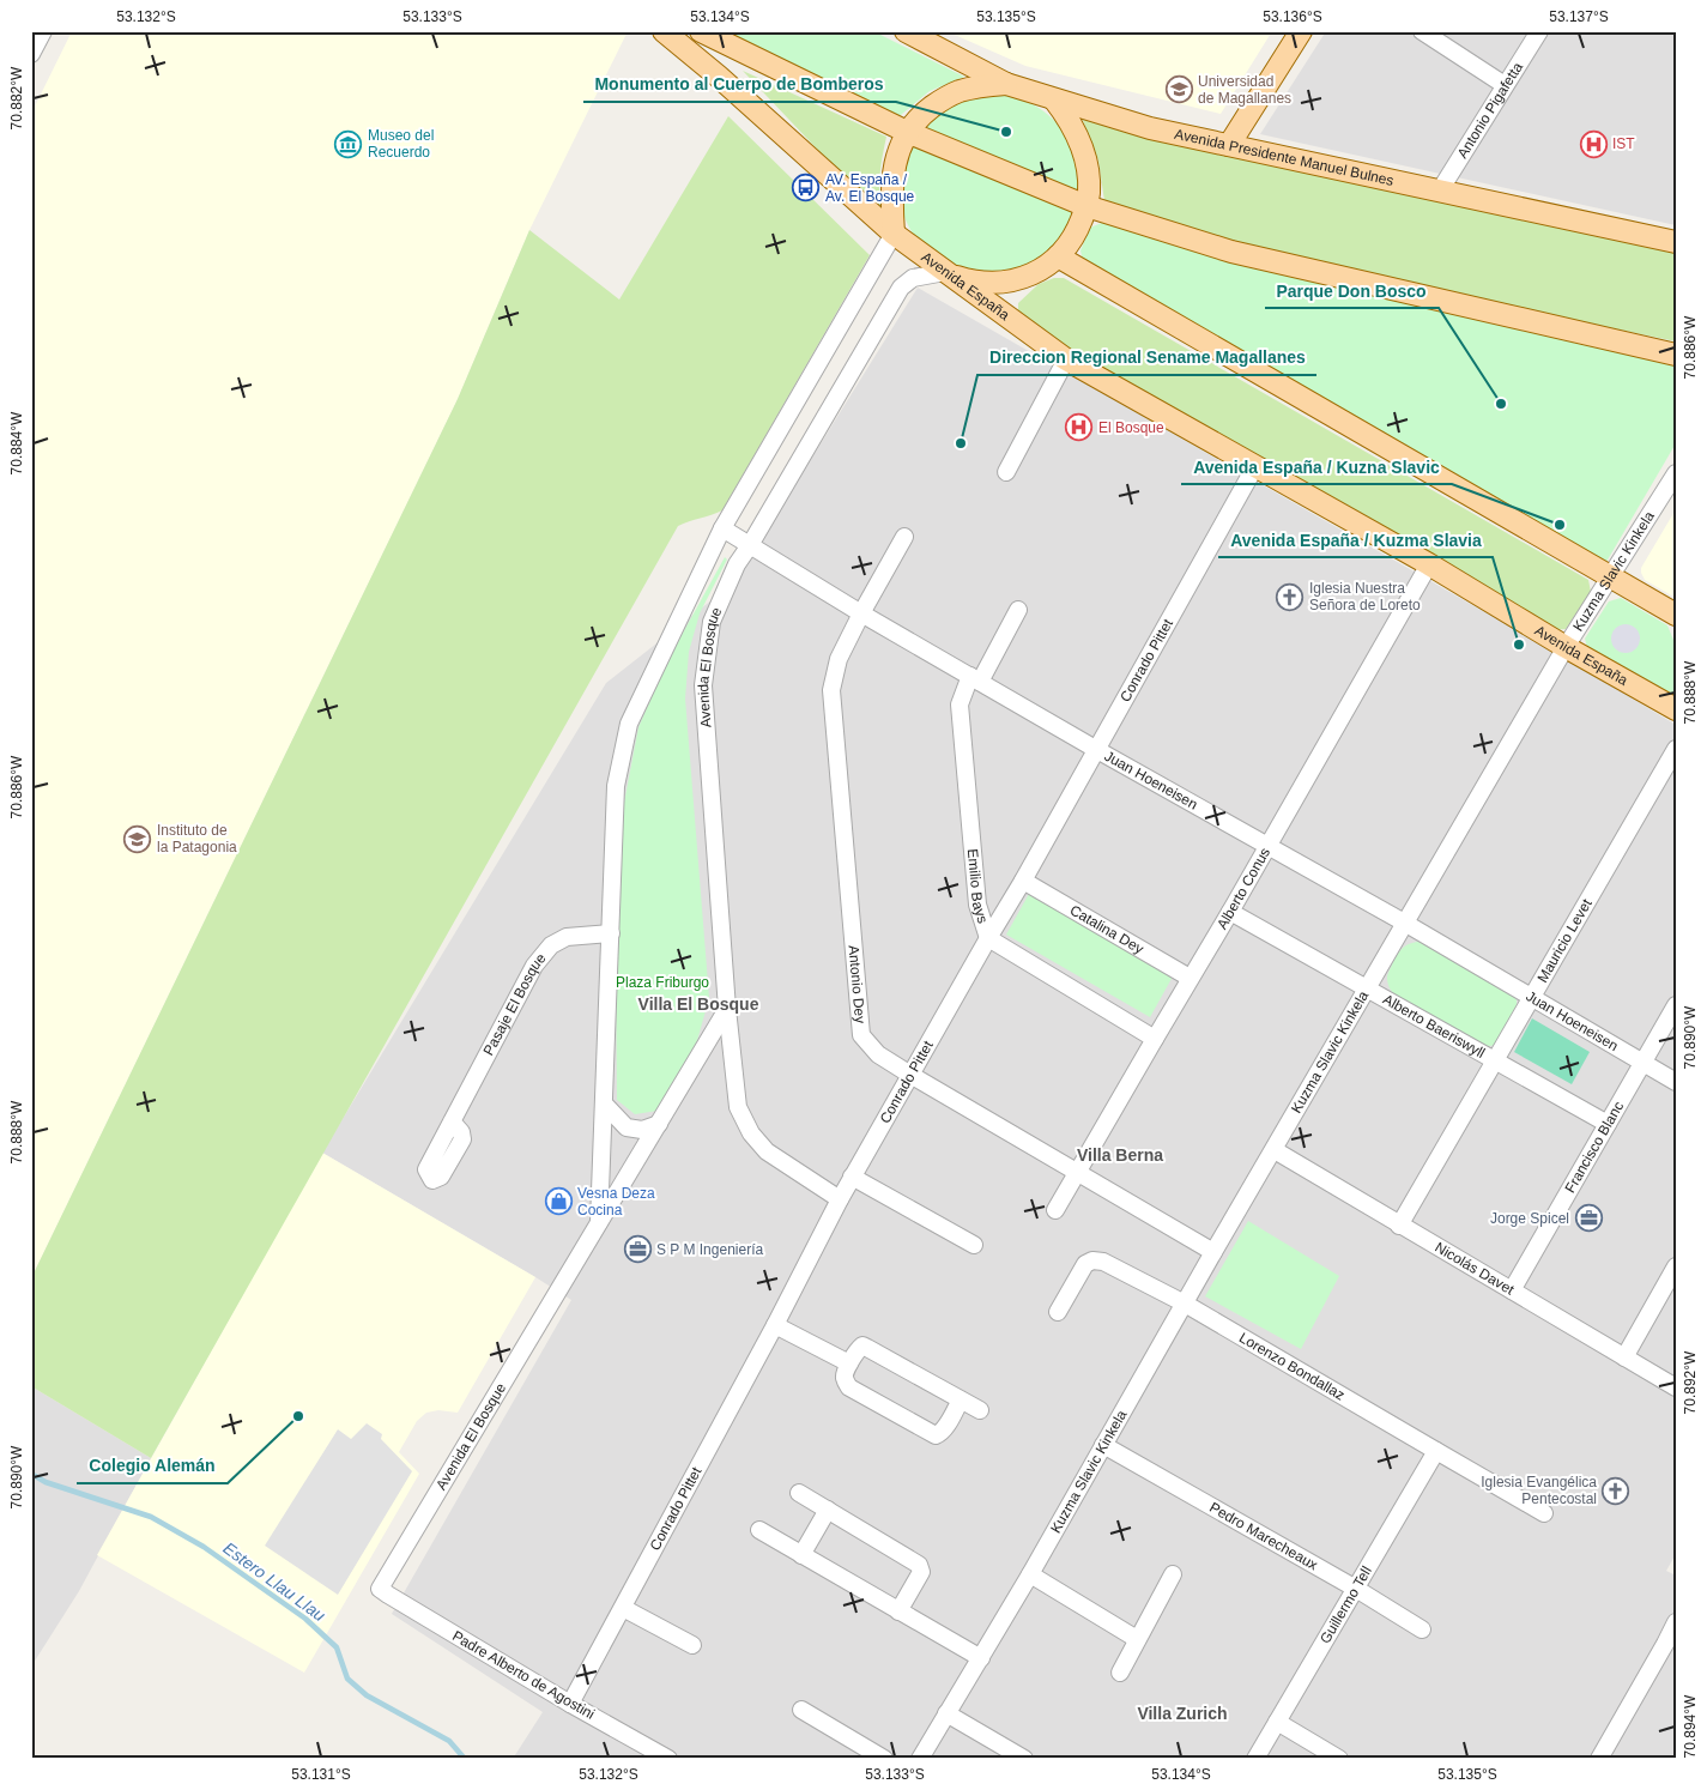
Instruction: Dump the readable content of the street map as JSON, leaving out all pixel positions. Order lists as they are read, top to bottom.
{
  "streets": {
    "main road": ["Avenida Presidente Manuel Bulnes", "Avenida España"],
    "street": [
      "Antonio Pigafetta",
      "Kuzma Slavic Kinkela",
      "Conrado Pittet",
      "Avenida El Bosque",
      "Juan Hoeneisen",
      "Emilio Bays",
      "Alberto Conus",
      "Catalina Dey",
      "Mauricio Levet",
      "Antonio Dey",
      "Pasaje El Bosque",
      "Alberto Baeriswyll",
      "Francisco Blanc",
      "Nicolás Davet",
      "Lorenzo Bondallaz",
      "Pedro Marecheaux",
      "Guillermo Tell",
      "Padre Alberto de Agostini"
    ]
  },
  "crossings": [
    ["Antonio Pigafetta", "Avenida Presidente Manuel Bulnes"],
    ["Avenida España", "Kuzma Slavic Kinkela"],
    ["Avenida España", "Conrado Pittet"],
    ["Avenida España", "Avenida El Bosque"],
    ["Avenida España", "Alberto Conus"],
    ["Kuzma Slavic Kinkela", "Juan Hoeneisen"],
    ["Kuzma Slavic Kinkela", "Antonio Dey"],
    ["Kuzma Slavic Kinkela", "Alberto Baeriswyll"],
    ["Kuzma Slavic Kinkela", "Nicolás Davet"],
    ["Kuzma Slavic Kinkela", "Lorenzo Bondallaz"],
    ["Kuzma Slavic Kinkela", "Pedro Marecheaux"],
    ["Conrado Pittet", "Juan Hoeneisen"],
    ["Conrado Pittet", "Emilio Bays"],
    ["Conrado Pittet", "Catalina Dey"],
    ["Conrado Pittet", "Antonio Dey"],
    ["Conrado Pittet", "Padre Alberto de Agostini"],
    ["Avenida El Bosque", "Juan Hoeneisen"],
    ["Avenida El Bosque", "Pasaje El Bosque"],
    ["Avenida El Bosque", "Padre Alberto de Agostini"],
    ["Juan Hoeneisen", "Emilio Bays"],
    ["Juan Hoeneisen", "Alberto Conus"],
    ["Juan Hoeneisen", "Mauricio Levet"],
    ["Juan Hoeneisen", "Antonio Dey"],
    ["Juan Hoeneisen", "Francisco Blanc"],
    ["Emilio Bays", "Alberto Conus"],
    ["Alberto Conus", "Catalina Dey"],
    ["Alberto Conus", "Antonio Dey"],
    ["Alberto Conus", "Alberto Baeriswyll"],
    ["Mauricio Levet", "Alberto Baeriswyll"],
    ["Mauricio Levet", "Nicolás Davet"],
    ["Alberto Baeriswyll", "Francisco Blanc"],
    ["Francisco Blanc", "Nicolás Davet"],
    ["Lorenzo Bondallaz", "Guillermo Tell"],
    ["Pedro Marecheaux", "Guillermo Tell"]
  ],
  "districts": ["Villa El Bosque", "Villa Berna", "Villa Zurich"],
  "water": ["Estero Llau Llau"],
  "parks": ["Plaza Friburgo"],
  "places": {
    "school or university": ["Universidad de Magallanes", "Instituto de la Patagonia"],
    "other": [
      "Monumento al Cuerpo de Bomberos",
      "Parque Don Bosco",
      "Direccion Regional Sename Magallanes",
      "Avenida España / Kuzna Slavic",
      "Avenida España / Kuzma Slavia",
      "Colegio Alemán"
    ],
    "museum": ["Museo del Recuerdo"],
    "hospital": ["IST", "El Bosque"],
    "bus stop": ["AV. España / Av. El Bosque"],
    "church": ["Iglesia Nuestra Señora de Loreto", "Iglesia Evangélica Pentecostal"],
    "shop": ["Vesna Deza Cocina"],
    "office": ["Jorge Spicel", "S P M Ingeniería"]
  },
  "coordinates": [
    "53.132°S",
    "53.133°S",
    "53.134°S",
    "53.135°S",
    "53.136°S",
    "53.137°S",
    "70.882°W",
    "70.886°W",
    "70.884°W",
    "70.888°W",
    "70.890°W",
    "70.892°W",
    "70.894°W",
    "53.131°S"
  ]
}
